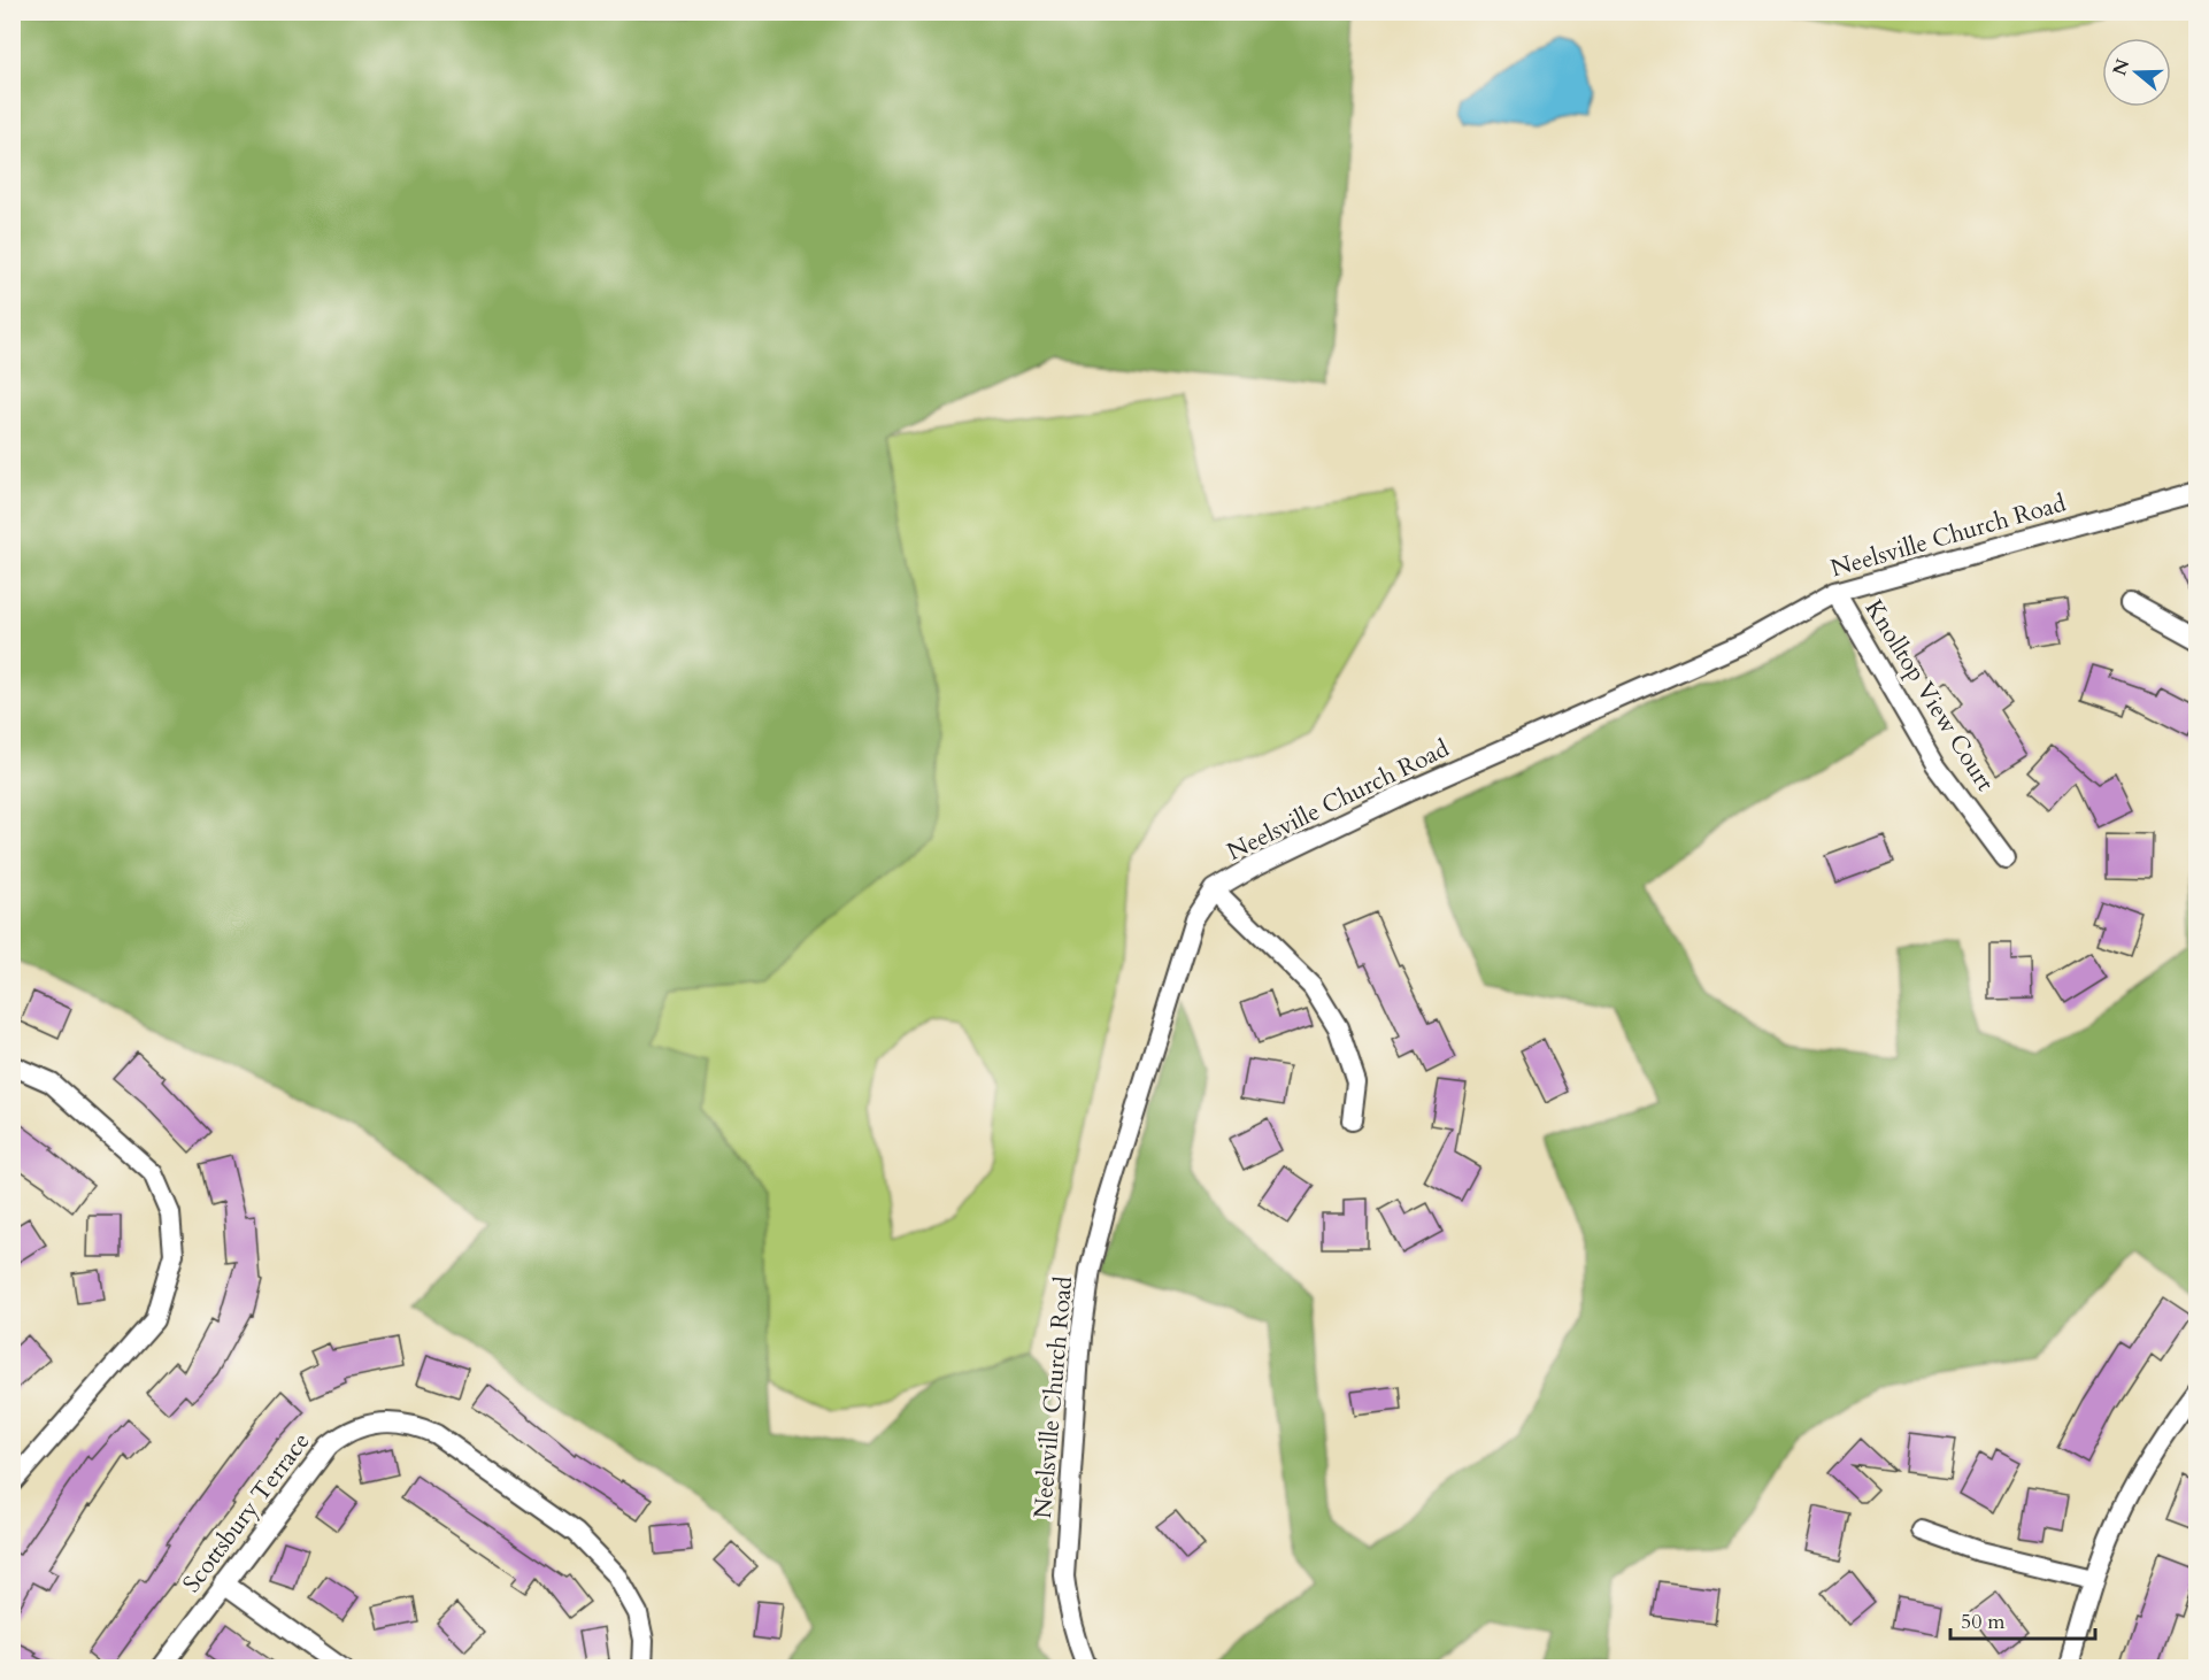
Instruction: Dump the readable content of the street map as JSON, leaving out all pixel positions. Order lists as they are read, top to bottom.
{
  "streets": {
    "street": ["Neelsville Church Road", "Knolltop View Court", "Scottsbury Terrace"]
  },
  "crossings": [
    ["Neelsville Church Road", "Knolltop View Court"]
  ],
  "scale_bar": "50 m",
  "north": "left"
}
